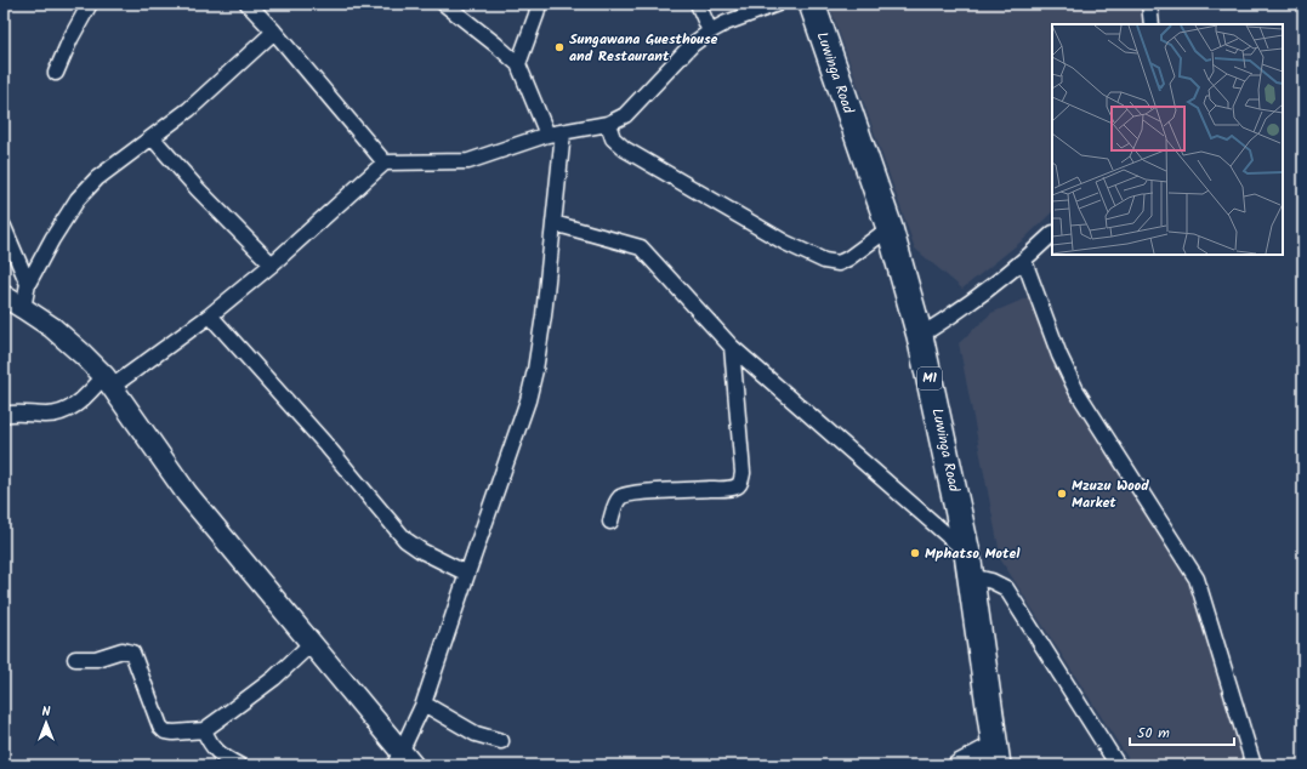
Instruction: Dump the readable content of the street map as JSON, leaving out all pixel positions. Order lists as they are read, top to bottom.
{
  "streets": {
    "highway": ["Luwinga Road", "M1"]
  },
  "places": ["Sungawana Guesthouse and Restaurant", "Mzuzu Wood Market", "Mphatso Motel"],
  "scale_bar": "50 m",
  "north": "top"
}
